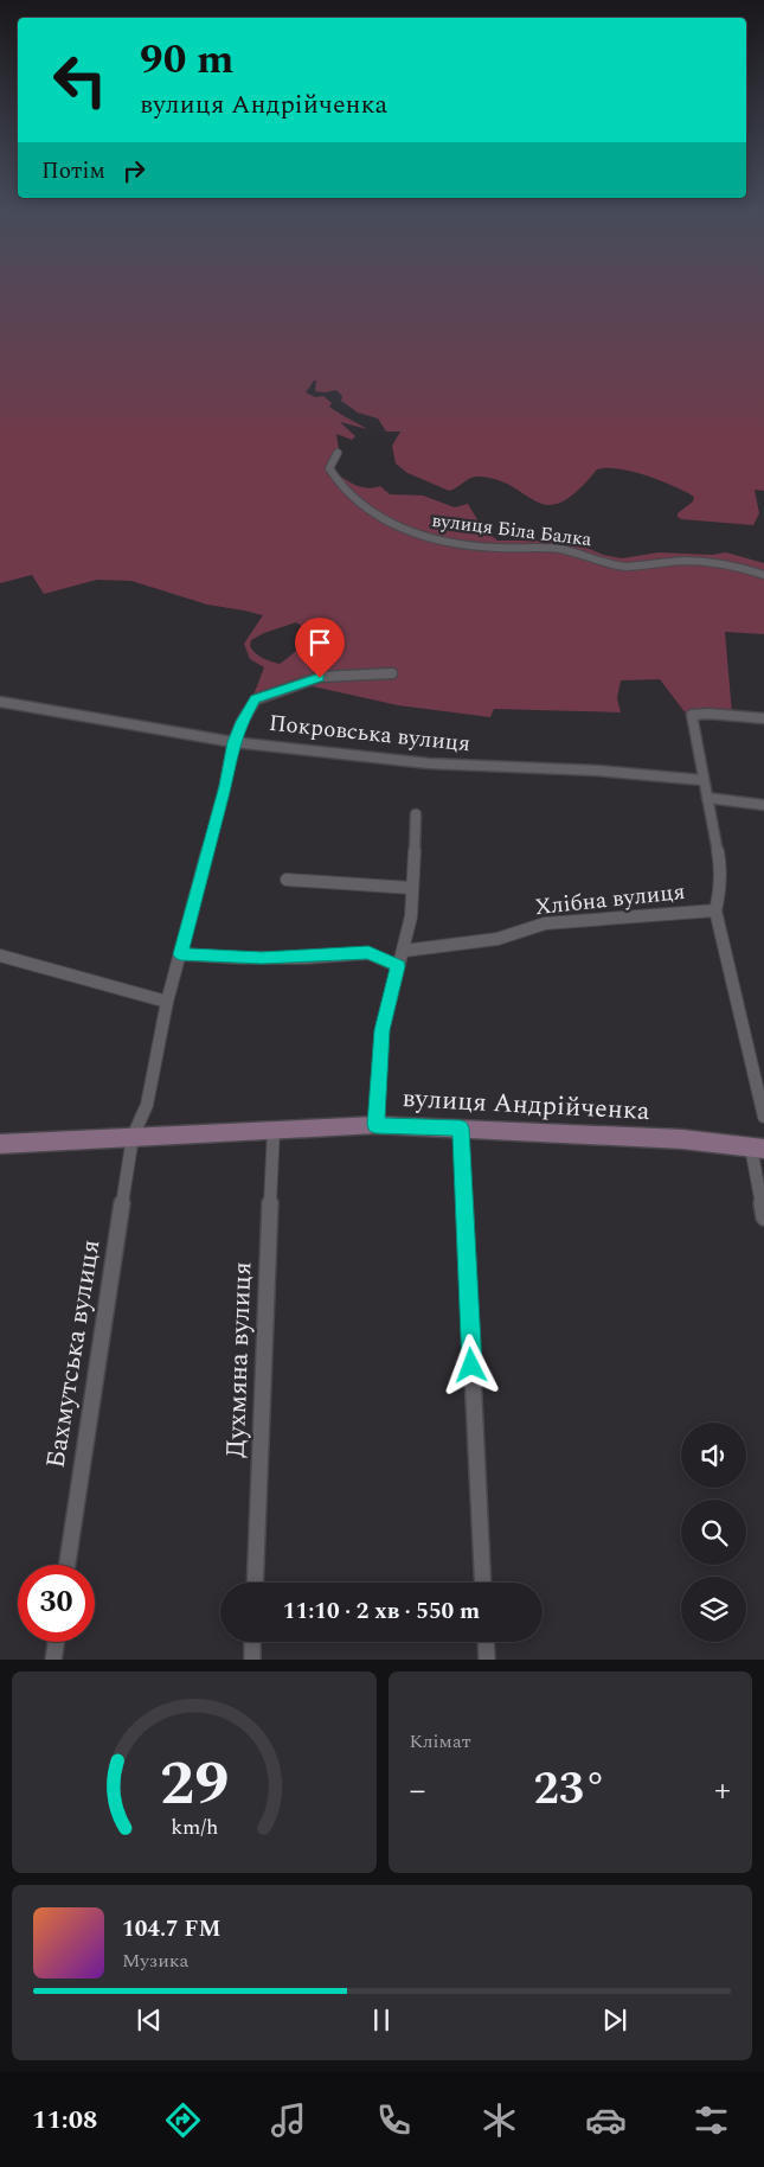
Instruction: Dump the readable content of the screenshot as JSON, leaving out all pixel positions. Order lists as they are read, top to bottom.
{
  "streets": {
    "street": [
      "вулиця Біла Балка",
      "Покровська вулиця",
      "Хлібна вулиця",
      "вулиця Андрійченка",
      "Бахмутська вулиця",
      "Духмяна вулиця"
    ]
  },
  "crossings": [
    ["Покровська вулиця", "Бахмутська вулиця"],
    ["вулиця Андрійченка", "Бахмутська вулиця"],
    ["вулиця Андрійченка", "Духмяна вулиця"]
  ],
  "page": {
    "turn": ["90 m", "вулиця Андрійченка"],
    "then": "Потім",
    "limit": "30",
    "trip": "11:10 · 2 хв · 550 m",
    "tile": "Клімат",
    "heat": ["−", "23°", "+"],
    "song": ["104.7 FM", "Музика"],
    "tabs": "11:08",
    "gauge": ["29", "km/h"]
  }
}
